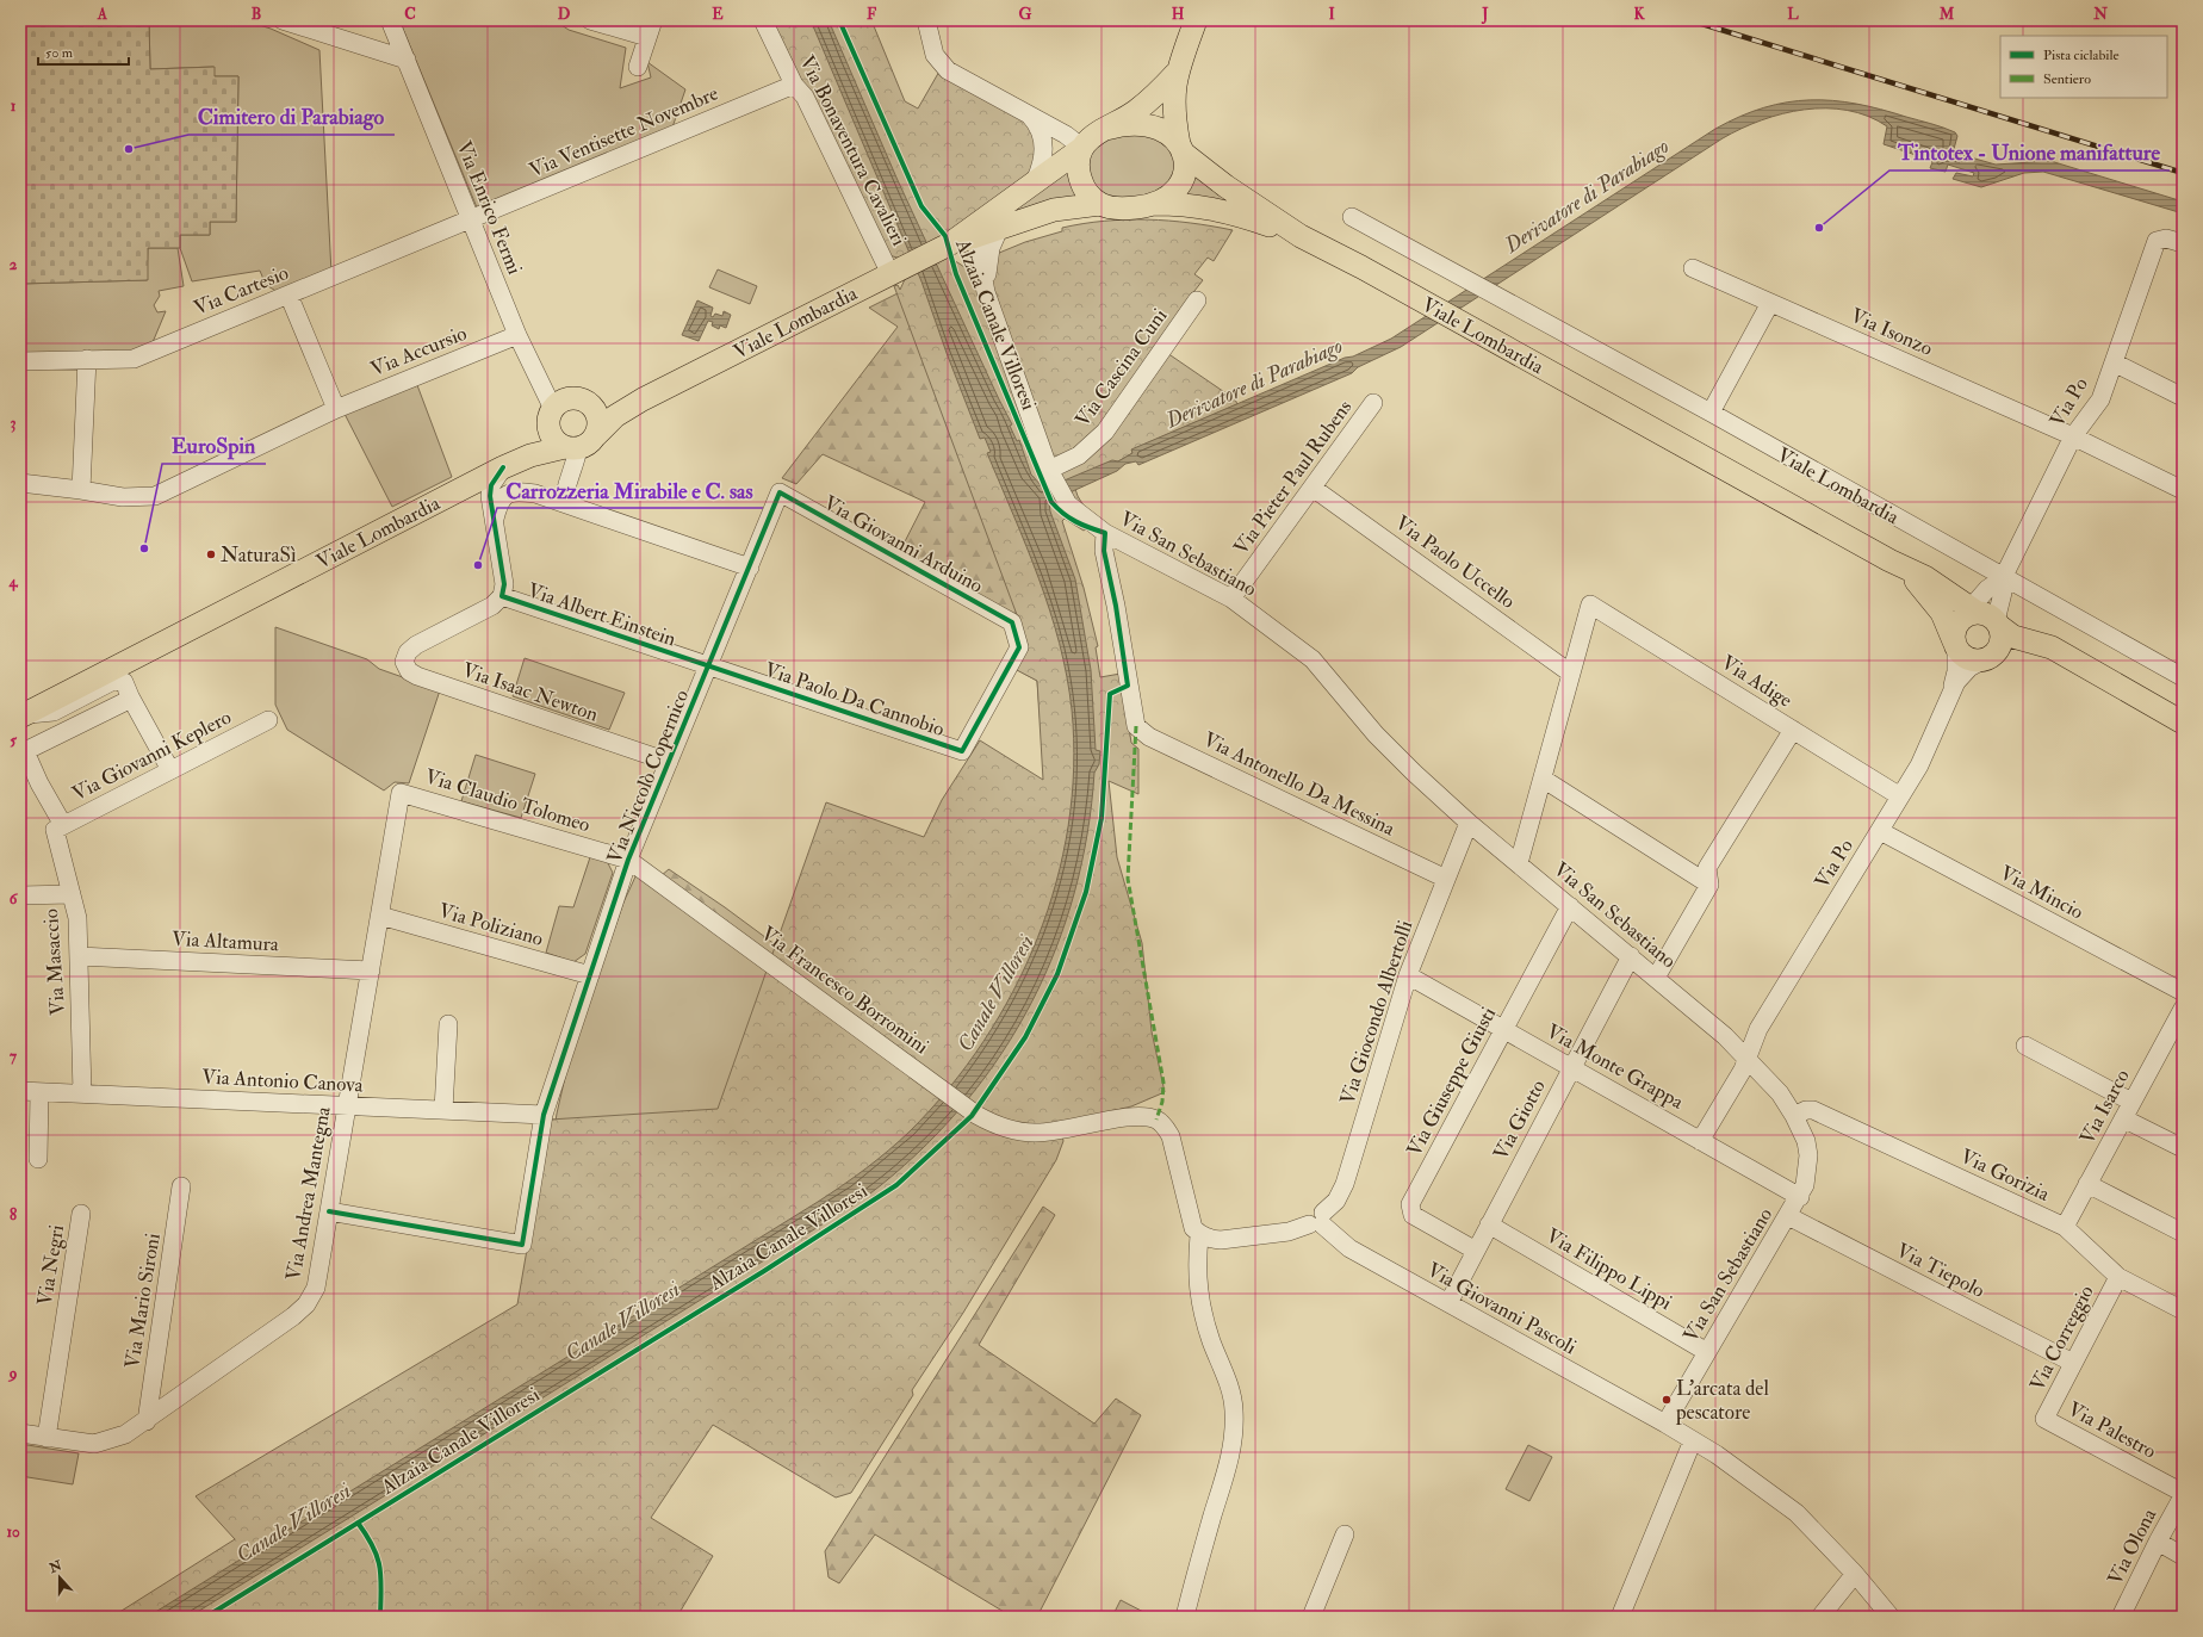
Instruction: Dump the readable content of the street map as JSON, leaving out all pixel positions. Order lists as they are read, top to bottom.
{
  "streets": {
    "main road": ["Viale Lombardia"],
    "street": [
      "Via Ventisette Novembre",
      "Via Bonaventura Cavalieri",
      "Via Enrico Fermi",
      "Via Cartesio",
      "Via Isonzo",
      "Via Accursio",
      "Via Cascina Cuni",
      "Via Po",
      "Via Pieter Paul Rubens",
      "Via Giovanni Arduino",
      "Via San Sebastiano",
      "Via Paolo Uccello",
      "Via Albert Einstein",
      "Via Adige",
      "Via Isaac Newton",
      "Via Paolo Da Cannobio",
      "Via Giovanni Keplero",
      "Via Niccolò Copernico",
      "Via Antonello Da Messina",
      "Via Claudio Tolomeo",
      "Via Mincio",
      "Via Poliziano",
      "Via Altamura",
      "Via Masaccio",
      "Via Francesco Borromini",
      "Via Giocondo Albertolli",
      "Via Monte Grappa",
      "Via Antonio Canova",
      "Via Giuseppe Giusti",
      "Via Isarco",
      "Via Giotto",
      "Via Gorizia",
      "Via Andrea Mantegna",
      "Via Negri",
      "Via Filippo Lippi",
      "Via Tiepolo",
      "Via Mario Sironi",
      "Via Giovanni Pascoli",
      "Via Correggio",
      "Via Palestro",
      "Via Olona"
    ],
    "cycle path": ["Alzaia Canale Villoresi"]
  },
  "crossings": [
    ["Via Ventisette Novembre", "Via Bonaventura Cavalieri"],
    ["Via Ventisette Novembre", "Via Enrico Fermi"],
    ["Via Ventisette Novembre", "Via Cartesio"],
    ["Via Bonaventura Cavalieri", "Viale Lombardia"],
    ["Via Enrico Fermi", "Via Cartesio"],
    ["Via Enrico Fermi", "Viale Lombardia"],
    ["Via Enrico Fermi", "Via Accursio"],
    ["Viale Lombardia", "Via Po"],
    ["Viale Lombardia", "Via San Sebastiano"],
    ["Via Isonzo", "Via Po"],
    ["Via Cascina Cuni", "Via San Sebastiano"],
    ["Via Po", "Via San Sebastiano"],
    ["Via Po", "Via Adige"],
    ["Via Po", "Via Mincio"],
    ["Via Po", "Via Monte Grappa"],
    ["Via Pieter Paul Rubens", "Via San Sebastiano"],
    ["Via Pieter Paul Rubens", "Via Paolo Uccello"],
    ["Via Giovanni Arduino", "Via Paolo Da Cannobio"],
    ["Via Giovanni Arduino", "Via Niccolò Copernico"],
    ["Via San Sebastiano", "Via Antonello Da Messina"],
    ["Via San Sebastiano", "Via Giocondo Albertolli"],
    ["Via San Sebastiano", "Via Monte Grappa"],
    ["Via San Sebastiano", "Via Giuseppe Giusti"],
    ["Via San Sebastiano", "Via Giotto"],
    ["Via San Sebastiano", "Via Gorizia"],
    ["Via San Sebastiano", "Via Filippo Lippi"],
    ["Via San Sebastiano", "Via Tiepolo"],
    ["Via San Sebastiano", "Via Giovanni Pascoli"],
    ["Via Paolo Uccello", "Via Adige"],
    ["Via Albert Einstein", "Via Isaac Newton"],
    ["Via Albert Einstein", "Via Paolo Da Cannobio"],
    ["Via Albert Einstein", "Via Niccolò Copernico"],
    ["Via Isaac Newton", "Via Niccolò Copernico"],
    ["Via Paolo Da Cannobio", "Via Niccolò Copernico"],
    ["Via Giovanni Keplero", "Via Masaccio"],
    ["Via Niccolò Copernico", "Via Claudio Tolomeo"],
    ["Via Niccolò Copernico", "Via Poliziano"],
    ["Via Niccolò Copernico", "Via Francesco Borromini"],
    ["Via Niccolò Copernico", "Via Antonio Canova"],
    ["Via Niccolò Copernico", "Via Andrea Mantegna"],
    ["Via Antonello Da Messina", "Via Giocondo Albertolli"],
    ["Via Claudio Tolomeo", "Via Francesco Borromini"],
    ["Via Claudio Tolomeo", "Via Andrea Mantegna"],
    ["Via Poliziano", "Via Andrea Mantegna"],
    ["Via Altamura", "Via Masaccio"],
    ["Via Altamura", "Via Andrea Mantegna"],
    ["Via Masaccio", "Via Antonio Canova"],
    ["Via Giocondo Albertolli", "Via Monte Grappa"],
    ["Via Giocondo Albertolli", "Via Giovanni Pascoli"],
    ["Via Monte Grappa", "Via Giuseppe Giusti"],
    ["Via Monte Grappa", "Via Giotto"],
    ["Via Antonio Canova", "Via Andrea Mantegna"],
    ["Via Giuseppe Giusti", "Via Giotto"],
    ["Via Isarco", "Via Gorizia"],
    ["Via Giotto", "Via Filippo Lippi"],
    ["Via Giotto", "Via Giovanni Pascoli"],
    ["Via Gorizia", "Via Correggio"],
    ["Via Andrea Mantegna", "Via Negri"],
    ["Via Andrea Mantegna", "Via Mario Sironi"],
    ["Via Tiepolo", "Via Correggio"],
    ["Via Correggio", "Via Palestro"],
    ["Via Palestro", "Via Olona"]
  ],
  "water": ["Derivatore di Parabiago", "Canale Villoresi"],
  "places": [
    "Cimitero di Parabiago",
    "Tintotex - Unione manifatture",
    "EuroSpin",
    "NaturaSì",
    "Carrozzeria Mirabile e C. sas",
    "L'arcata del pescatore"
  ],
  "legend": ["Pista ciclabile", "Sentiero"],
  "scale_bar": "50 m",
  "north": "top",
  "grid": {
    "columns": [
      "A",
      "B",
      "C",
      "D",
      "E",
      "F",
      "G",
      "H",
      "I",
      "J",
      "K",
      "L",
      "M",
      "N"
    ],
    "rows": [
      "1",
      "2",
      "3",
      "4",
      "5",
      "6",
      "7",
      "8",
      "9",
      "10"
    ]
  }
}
